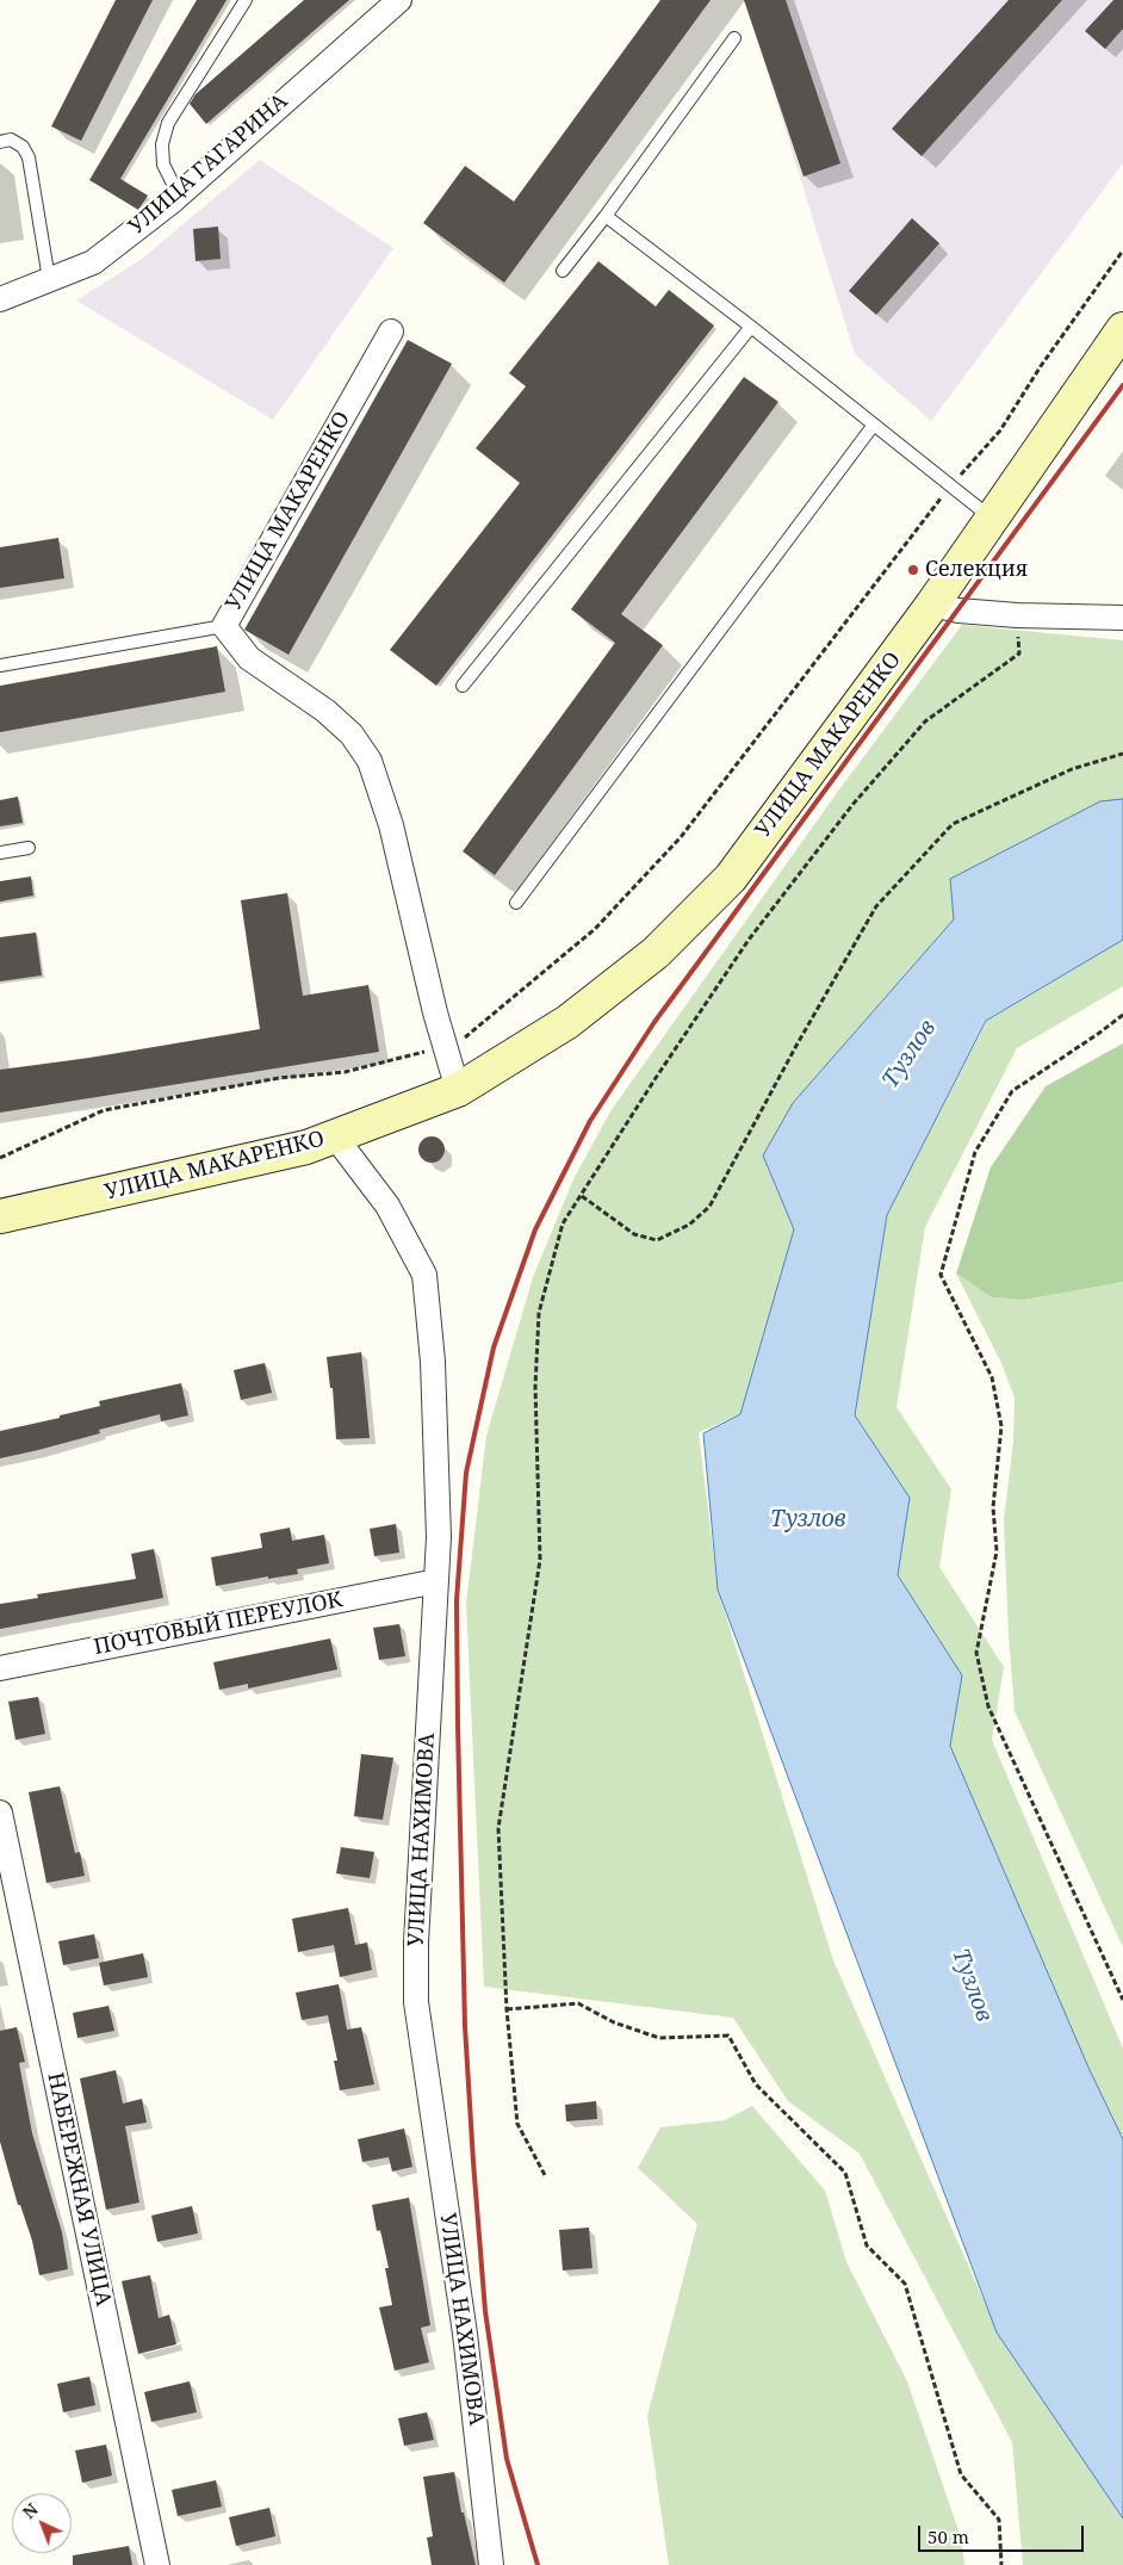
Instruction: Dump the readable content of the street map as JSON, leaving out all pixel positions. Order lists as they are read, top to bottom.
{
  "streets": {
    "main road": ["УЛИЦА МАКАРЕНКО"],
    "street": [
      "УЛИЦА ГАГАРИНА",
      "ПОЧТОВЫЙ ПЕРЕУЛОК",
      "УЛИЦА НАХИМОВА",
      "НАБЕРЕЖНАЯ УЛИЦА"
    ]
  },
  "crossings": [
    ["УЛИЦА МАКАРЕНКО", "УЛИЦА НАХИМОВА"],
    ["ПОЧТОВЫЙ ПЕРЕУЛОК", "УЛИЦА НАХИМОВА"]
  ],
  "water": ["Тузлов"],
  "places": ["Селекция"],
  "scale_bar": "50 m",
  "north": "top left"
}
